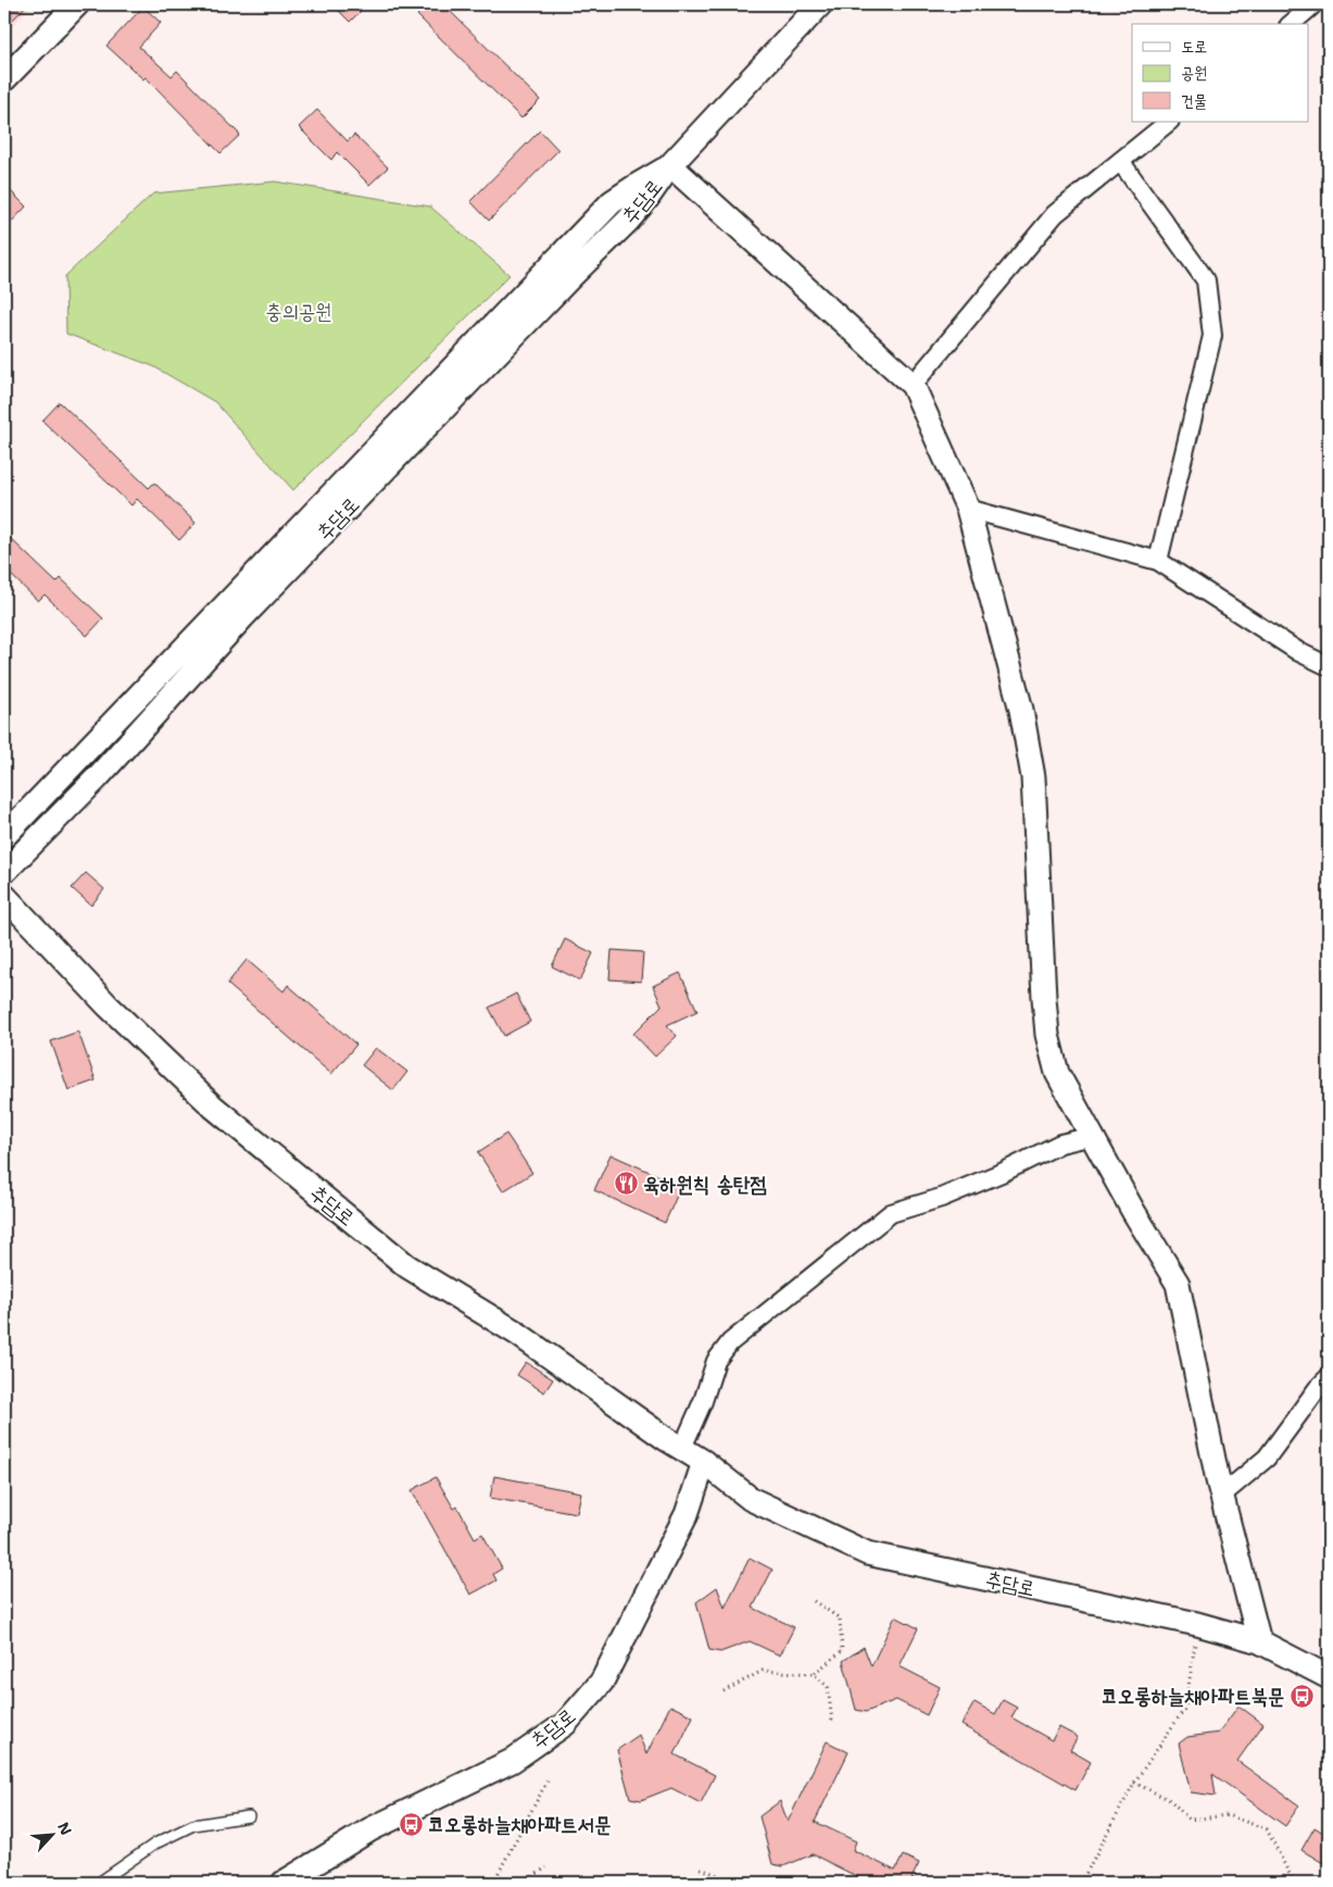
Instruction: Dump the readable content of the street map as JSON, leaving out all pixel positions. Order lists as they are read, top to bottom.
{
  "streets": {
    "street": ["추담로"]
  },
  "parks": ["충의공원"],
  "places": {
    "restaurant": ["육하원칙 송탄점"],
    "bus stop": ["코오롱하늘채아파트북문", "코오롱하늘채아파트서문"]
  },
  "legend": ["도로", "공원", "건물"],
  "north": "top right"
}
